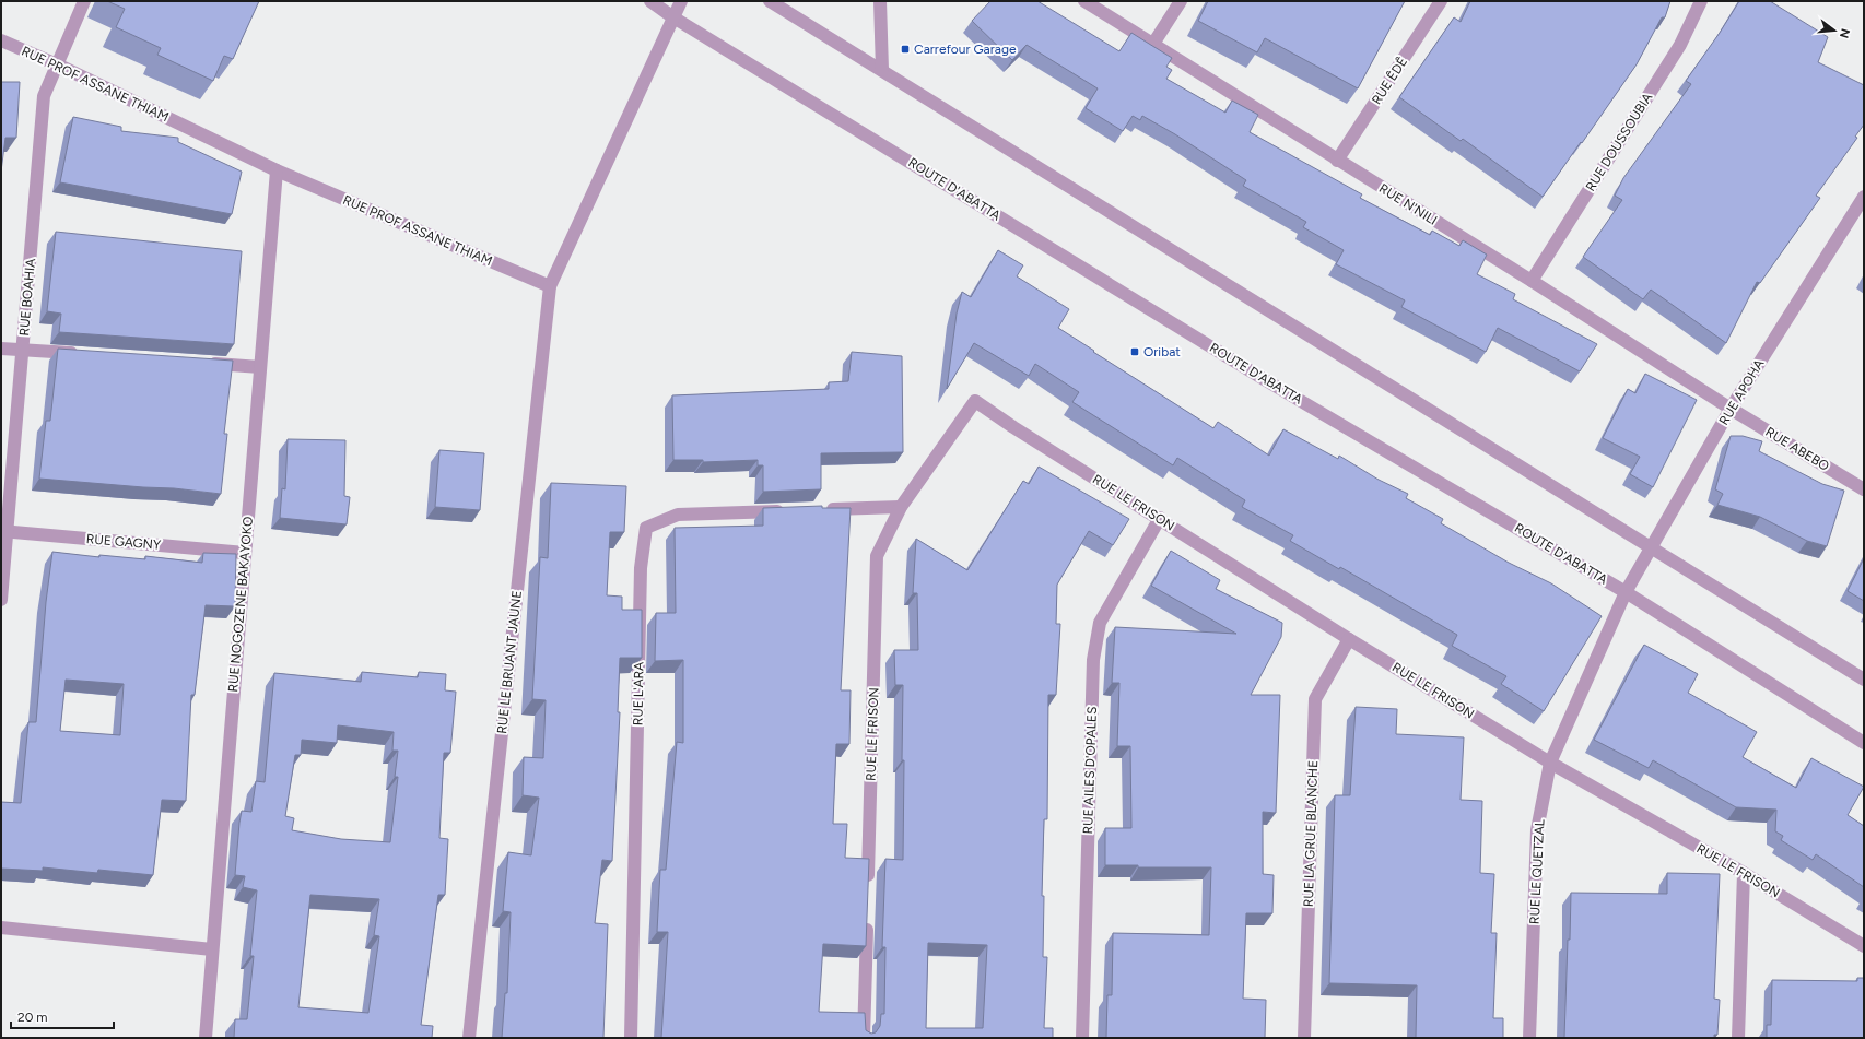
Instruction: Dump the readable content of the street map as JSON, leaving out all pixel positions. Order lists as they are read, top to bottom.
{
  "streets": {
    "street": [
      "RUE ÊDÊ",
      "RUE PROF ASSANE THIAM",
      "RUE DOUSSOUBIA",
      "ROUTE D'ABATTA",
      "RUE N'NILI",
      "RUE BOAHIA",
      "RUE APOHA",
      "RUE ABEBO",
      "RUE LE FRISON",
      "RUE GAGNY",
      "RUE NOGOZENE BAKAYOKO",
      "RUE LE BRUANT JAUNE",
      "RUE L'ARA",
      "RUE AILES D'OPALES",
      "RUE LA GRUE BLANCHE",
      "RUE LE QUETZAL"
    ]
  },
  "crossings": [
    ["RUE ÊDÊ", "RUE N'NILI"],
    ["RUE PROF ASSANE THIAM", "RUE BOAHIA"],
    ["RUE PROF ASSANE THIAM", "RUE NOGOZENE BAKAYOKO"],
    ["RUE PROF ASSANE THIAM", "RUE LE BRUANT JAUNE"],
    ["RUE DOUSSOUBIA", "RUE N'NILI"],
    ["ROUTE D'ABATTA", "RUE APOHA"],
    ["ROUTE D'ABATTA", "RUE LE QUETZAL"],
    ["RUE N'NILI", "RUE APOHA"],
    ["RUE N'NILI", "RUE ABEBO"],
    ["RUE BOAHIA", "RUE GAGNY"],
    ["RUE APOHA", "RUE ABEBO"],
    ["RUE APOHA", "RUE LE QUETZAL"],
    ["RUE LE FRISON", "RUE AILES D'OPALES"],
    ["RUE LE FRISON", "RUE LA GRUE BLANCHE"],
    ["RUE LE FRISON", "RUE LE QUETZAL"],
    ["RUE GAGNY", "RUE NOGOZENE BAKAYOKO"]
  ],
  "places": {
    "transit": ["Carrefour Garage", "Oribat"]
  },
  "scale_bar": "20 m",
  "north": "right"
}
